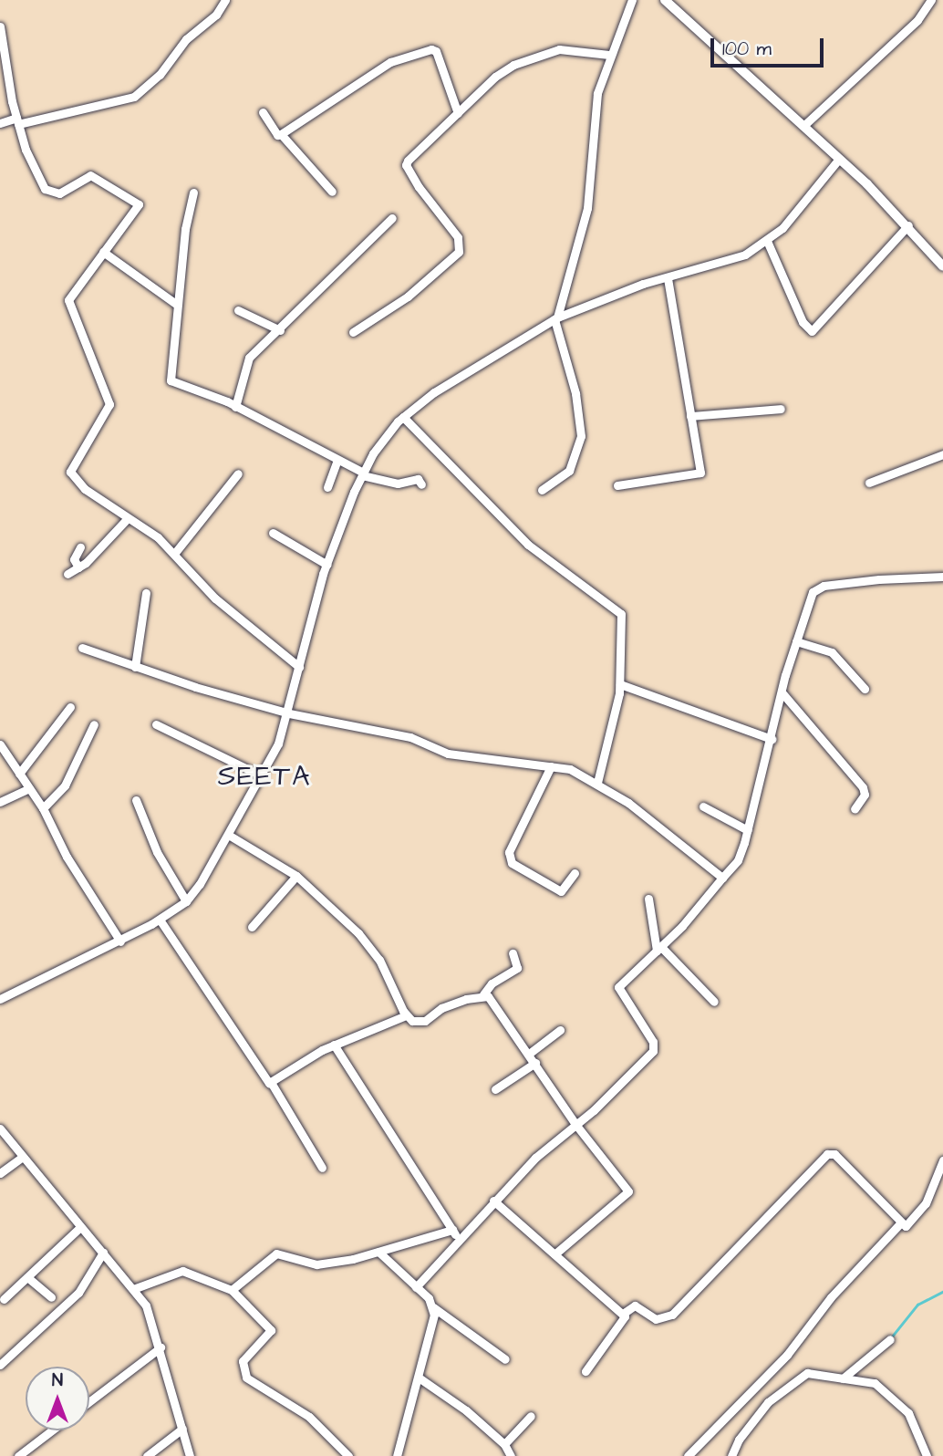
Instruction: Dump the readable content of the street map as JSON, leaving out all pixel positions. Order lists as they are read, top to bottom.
{
  "districts": ["SEETA"],
  "scale_bar": "100 m",
  "north": "top"
}
